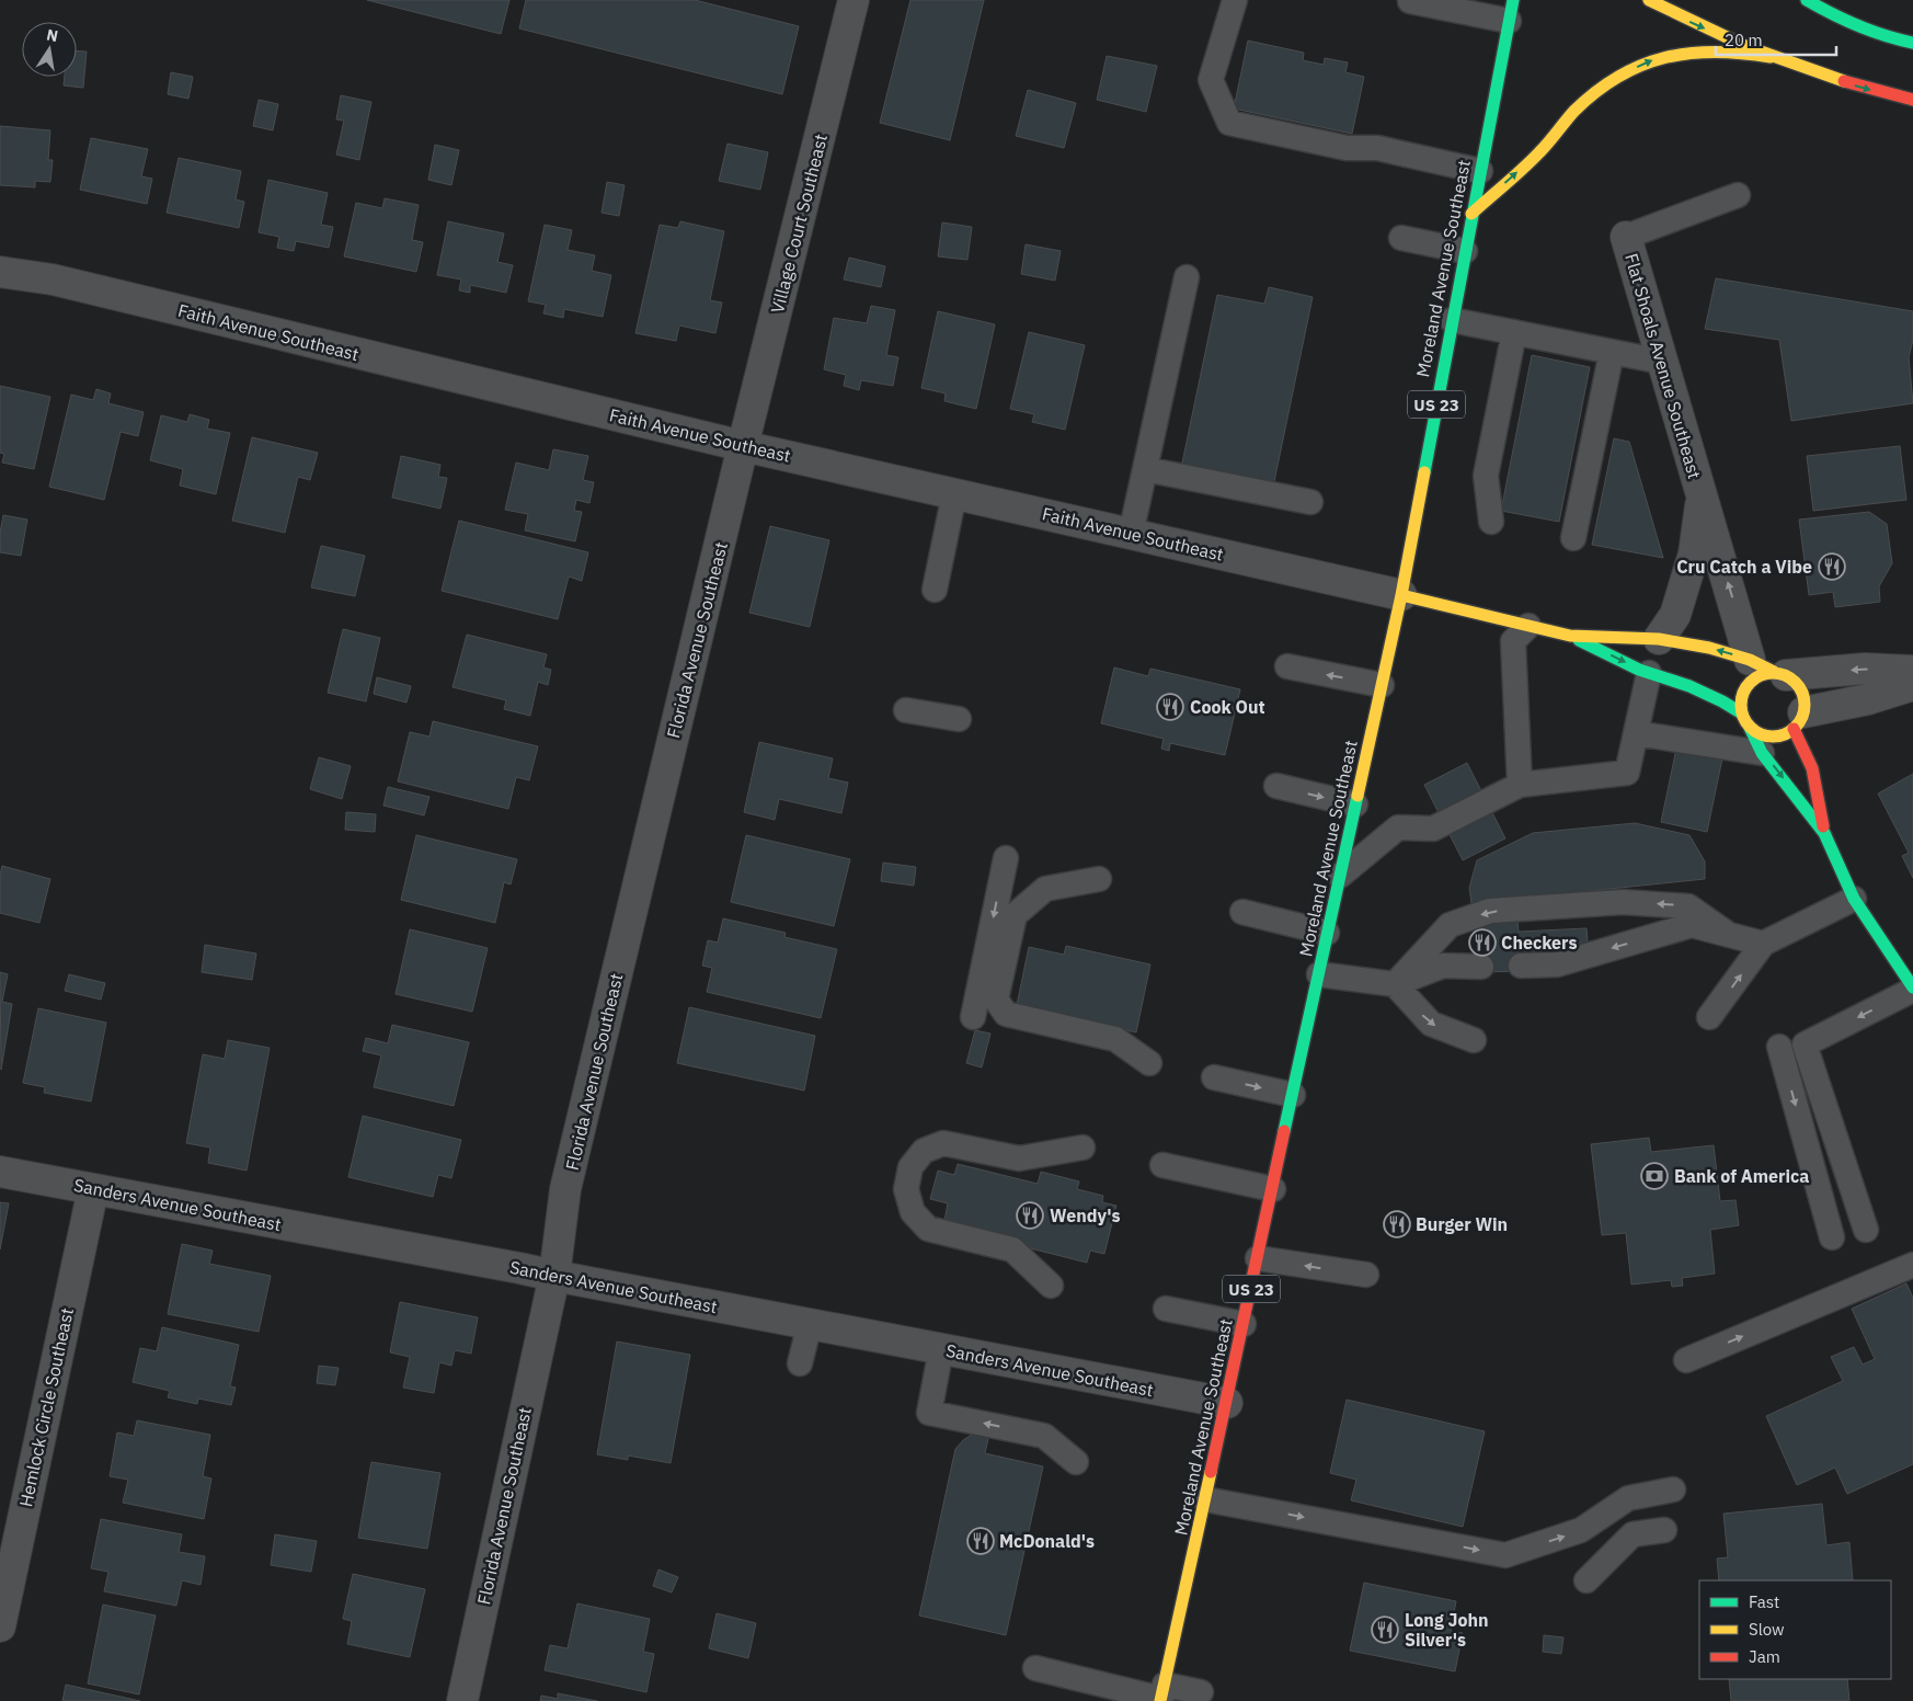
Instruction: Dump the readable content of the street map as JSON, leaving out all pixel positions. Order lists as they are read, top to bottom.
{
  "streets": {
    "main road": ["Moreland Avenue Southeast", "US 23"],
    "street": [
      "Village Court Southeast",
      "Faith Avenue Southeast",
      "Flat Shoals Avenue Southeast",
      "Florida Avenue Southeast",
      "Sanders Avenue Southeast",
      "Hemlock Circle Southeast"
    ]
  },
  "crossings": [
    ["Village Court Southeast", "Faith Avenue Southeast"],
    ["Village Court Southeast", "Florida Avenue Southeast"],
    ["Moreland Avenue Southeast", "Faith Avenue Southeast"],
    ["Moreland Avenue Southeast", "Sanders Avenue Southeast"],
    ["Faith Avenue Southeast", "Florida Avenue Southeast"],
    ["Florida Avenue Southeast", "Sanders Avenue Southeast"],
    ["Sanders Avenue Southeast", "Hemlock Circle Southeast"]
  ],
  "places": {
    "restaurant": [
      "Cru Catch a Vibe",
      "Cook Out",
      "Checkers",
      "Wendy's",
      "Burger Win",
      "McDonald's",
      "Long John Silver's"
    ],
    "bank": ["Bank of America"]
  },
  "legend": ["Fast", "Slow", "Jam"],
  "scale_bar": "20 m",
  "north": "top"
}
